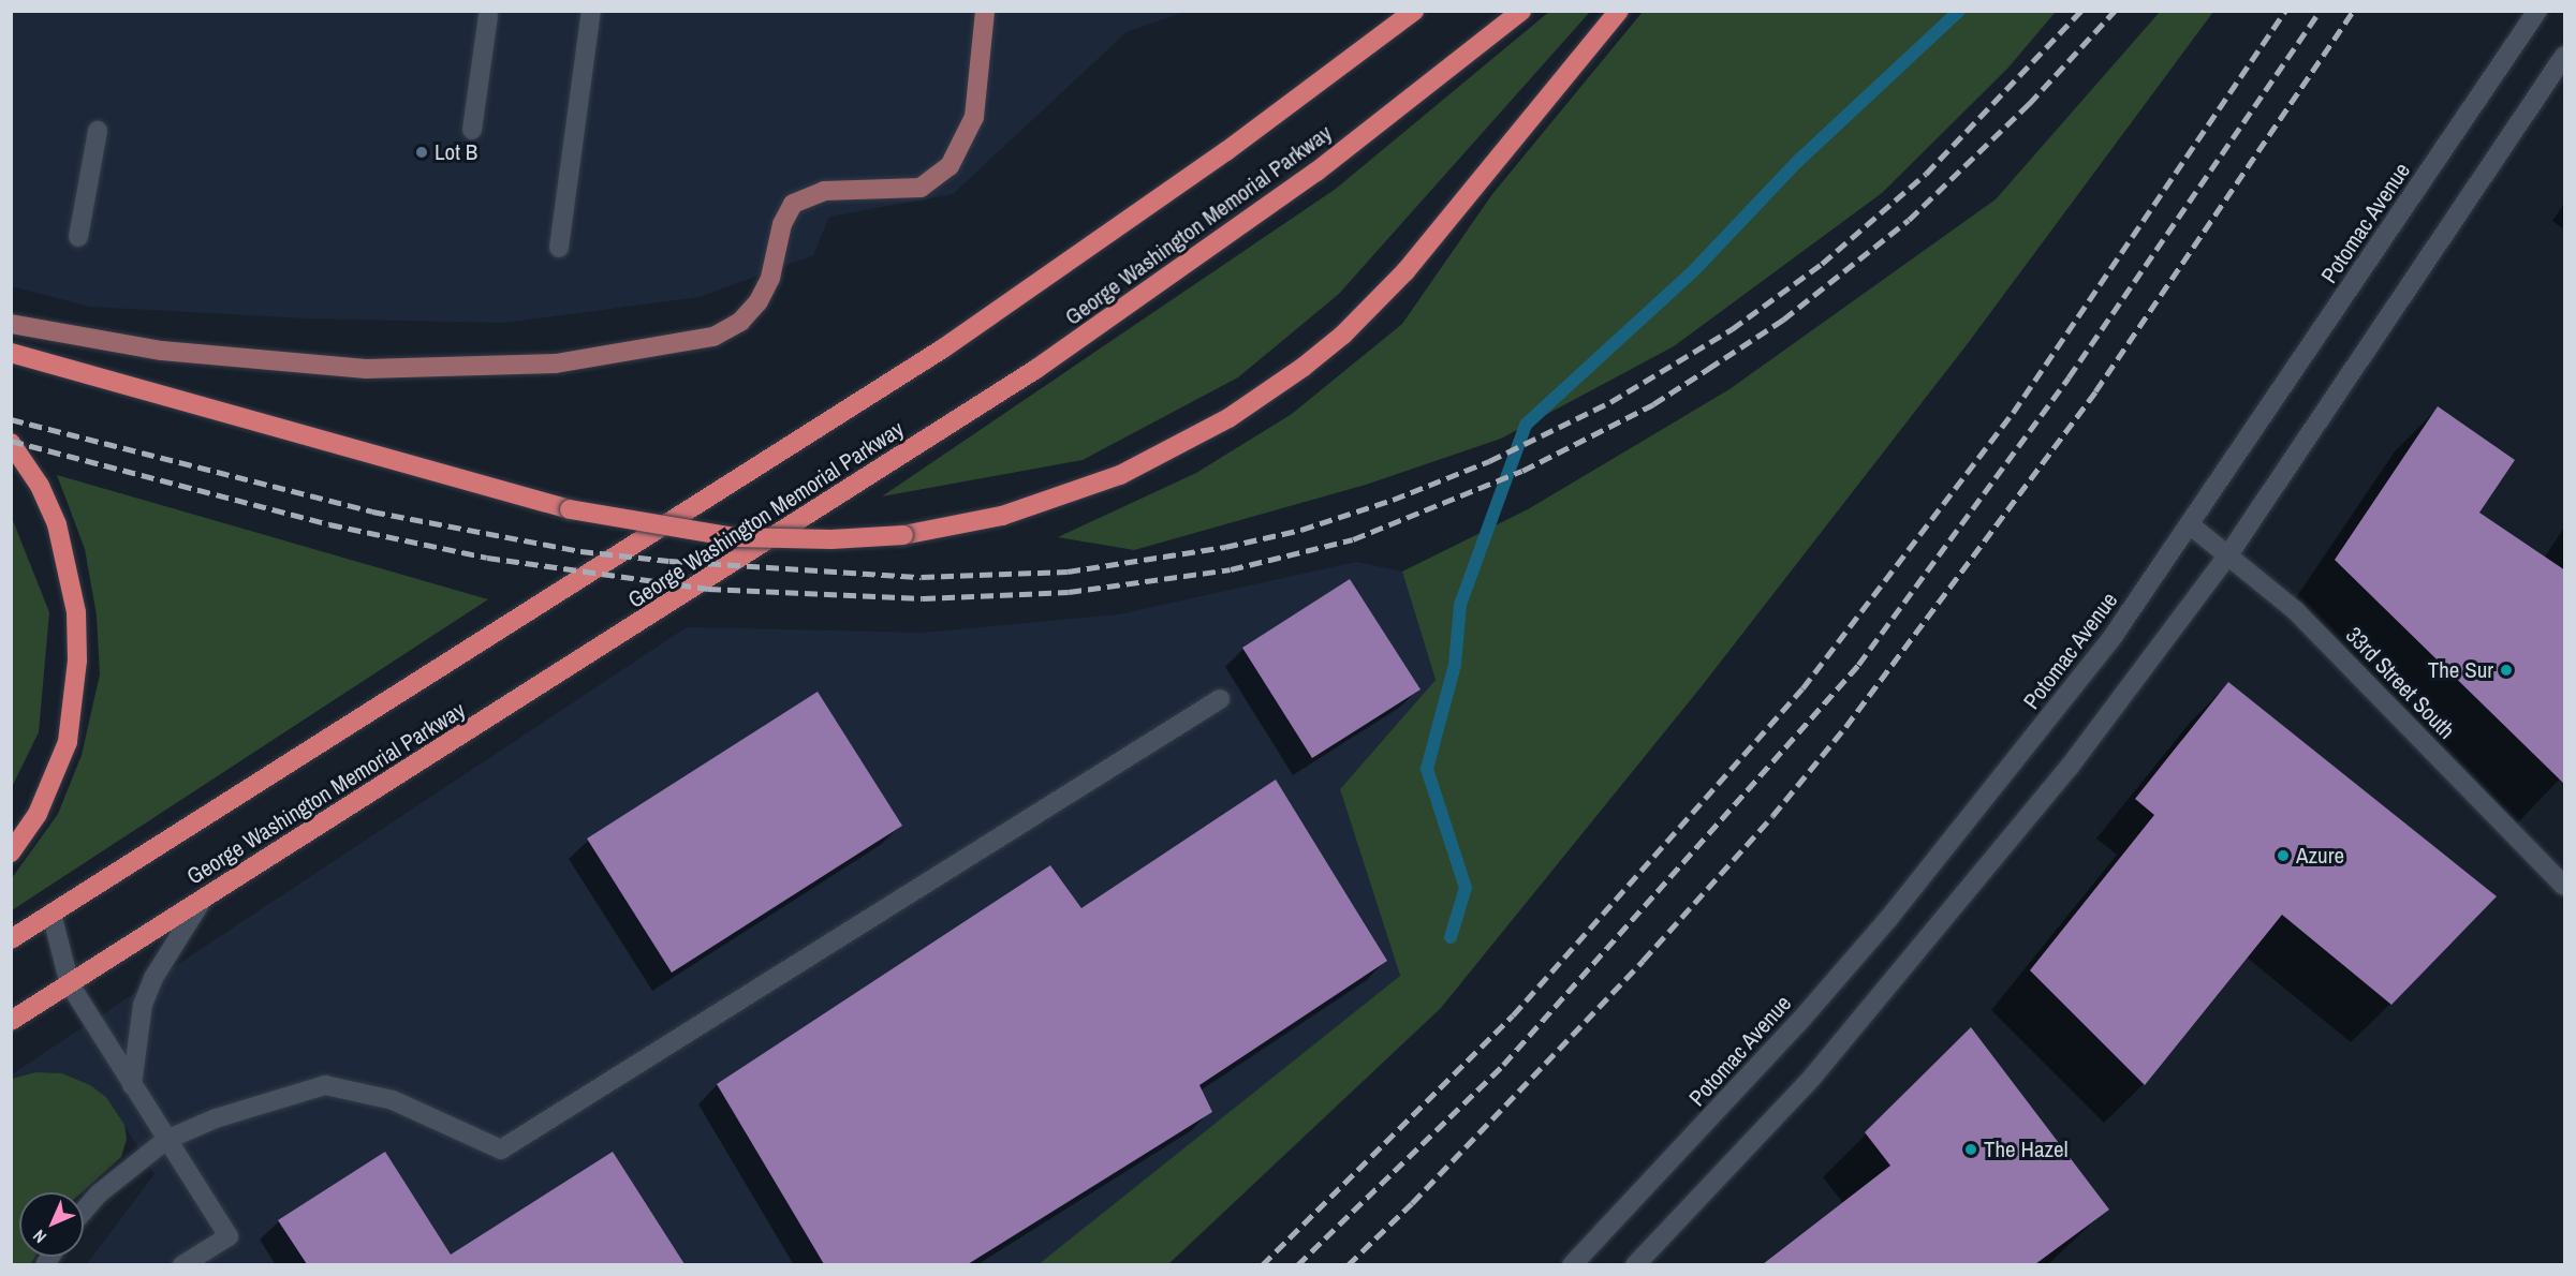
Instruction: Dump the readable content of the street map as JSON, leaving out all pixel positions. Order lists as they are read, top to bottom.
{
  "streets": {
    "highway": ["George Washington Memorial Parkway"],
    "street": ["Potomac Avenue", "33rd Street South"]
  },
  "crossings": [
    ["Potomac Avenue", "33rd Street South"]
  ],
  "places": [
    "Lot B",
    "The Sur",
    "Azure",
    "The Hazel"
  ],
  "north": "bottom left"
}
